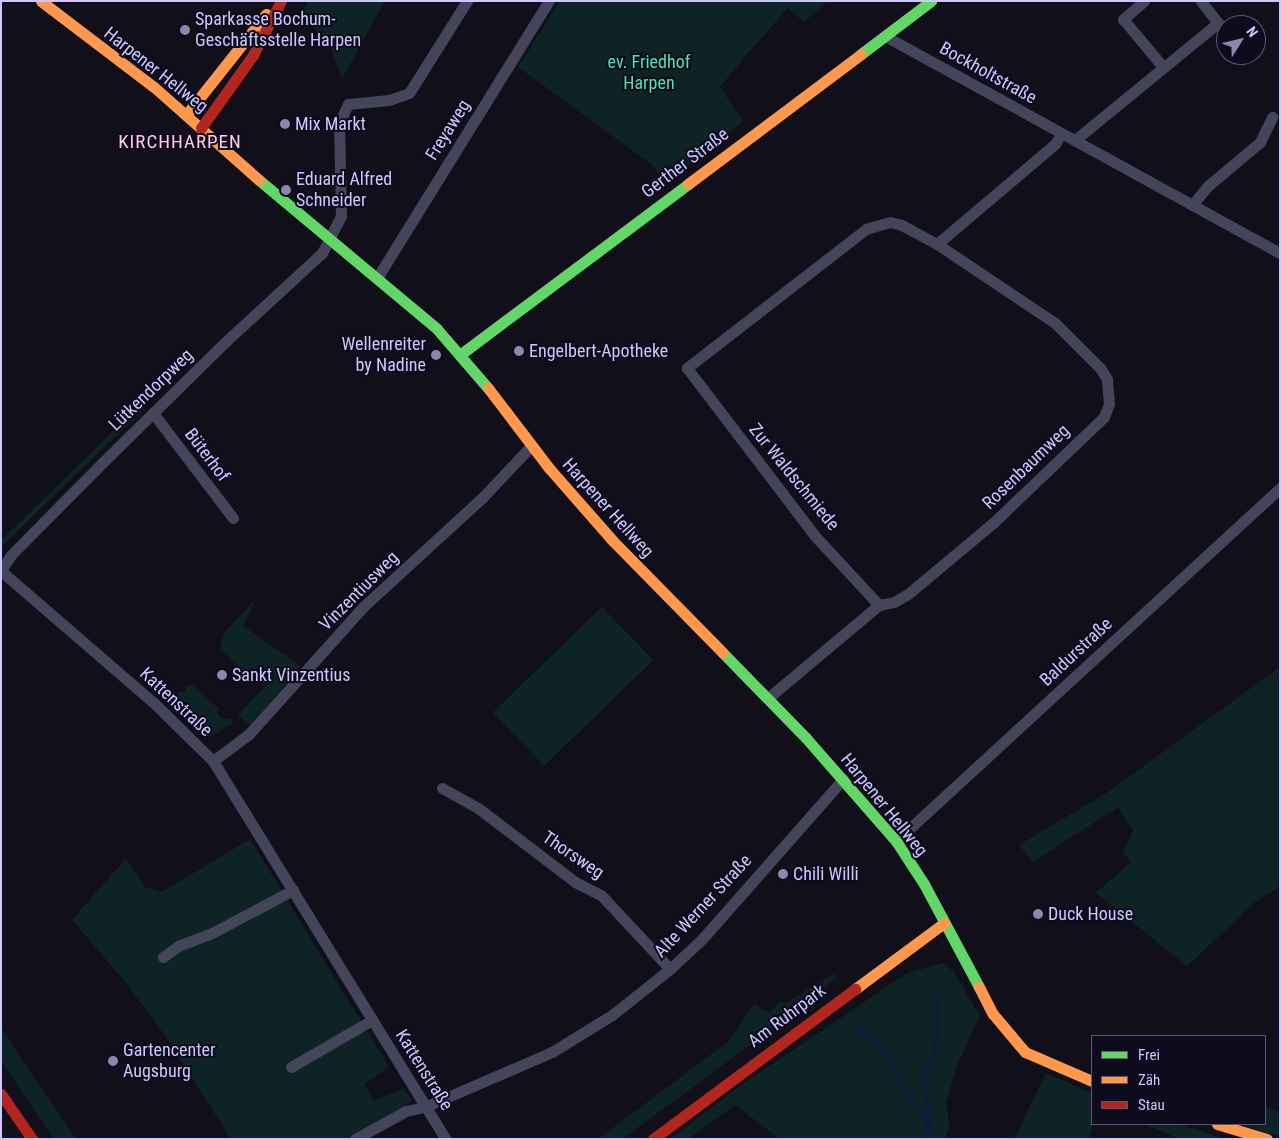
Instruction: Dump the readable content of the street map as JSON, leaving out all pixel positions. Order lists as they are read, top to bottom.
{
  "streets": {
    "main road": ["Harpener Hellweg", "Gerther Straße", "Am Ruhrpark"],
    "street": [
      "Bockholtstraße",
      "Freyaweg",
      "Lütkendorpweg",
      "Büterhof",
      "Rosenbaumweg",
      "Zur Waldschmiede",
      "Vinzentiusweg",
      "Baldurstraße",
      "Kattenstraße",
      "Thorsweg",
      "Alte Werner Straße"
    ]
  },
  "crossings": [
    ["Harpener Hellweg", "Freyaweg"],
    ["Harpener Hellweg", "Gerther Straße"],
    ["Harpener Hellweg", "Lütkendorpweg"],
    ["Harpener Hellweg", "Rosenbaumweg"],
    ["Harpener Hellweg", "Vinzentiusweg"],
    ["Harpener Hellweg", "Baldurstraße"],
    ["Harpener Hellweg", "Alte Werner Straße"],
    ["Harpener Hellweg", "Am Ruhrpark"],
    ["Bockholtstraße", "Gerther Straße"],
    ["Lütkendorpweg", "Büterhof"],
    ["Lütkendorpweg", "Kattenstraße"],
    ["Rosenbaumweg", "Zur Waldschmiede"],
    ["Vinzentiusweg", "Kattenstraße"],
    ["Kattenstraße", "Alte Werner Straße"],
    ["Thorsweg", "Alte Werner Straße"]
  ],
  "districts": ["KIRCHHARPEN"],
  "parks": ["ev. Friedhof Harpen"],
  "places": [
    "Sparkasse Bochum- Geschäftsstelle Harpen",
    "Mix Markt",
    "Eduard Alfred Schneider",
    "Engelbert-Apotheke",
    "Wellenreiter by Nadine",
    "Sankt Vinzentius",
    "Chili Willi",
    "Duck House",
    "Gartencenter Augsburg"
  ],
  "legend": ["Frei", "Zäh", "Stau"],
  "north": "top right"
}
